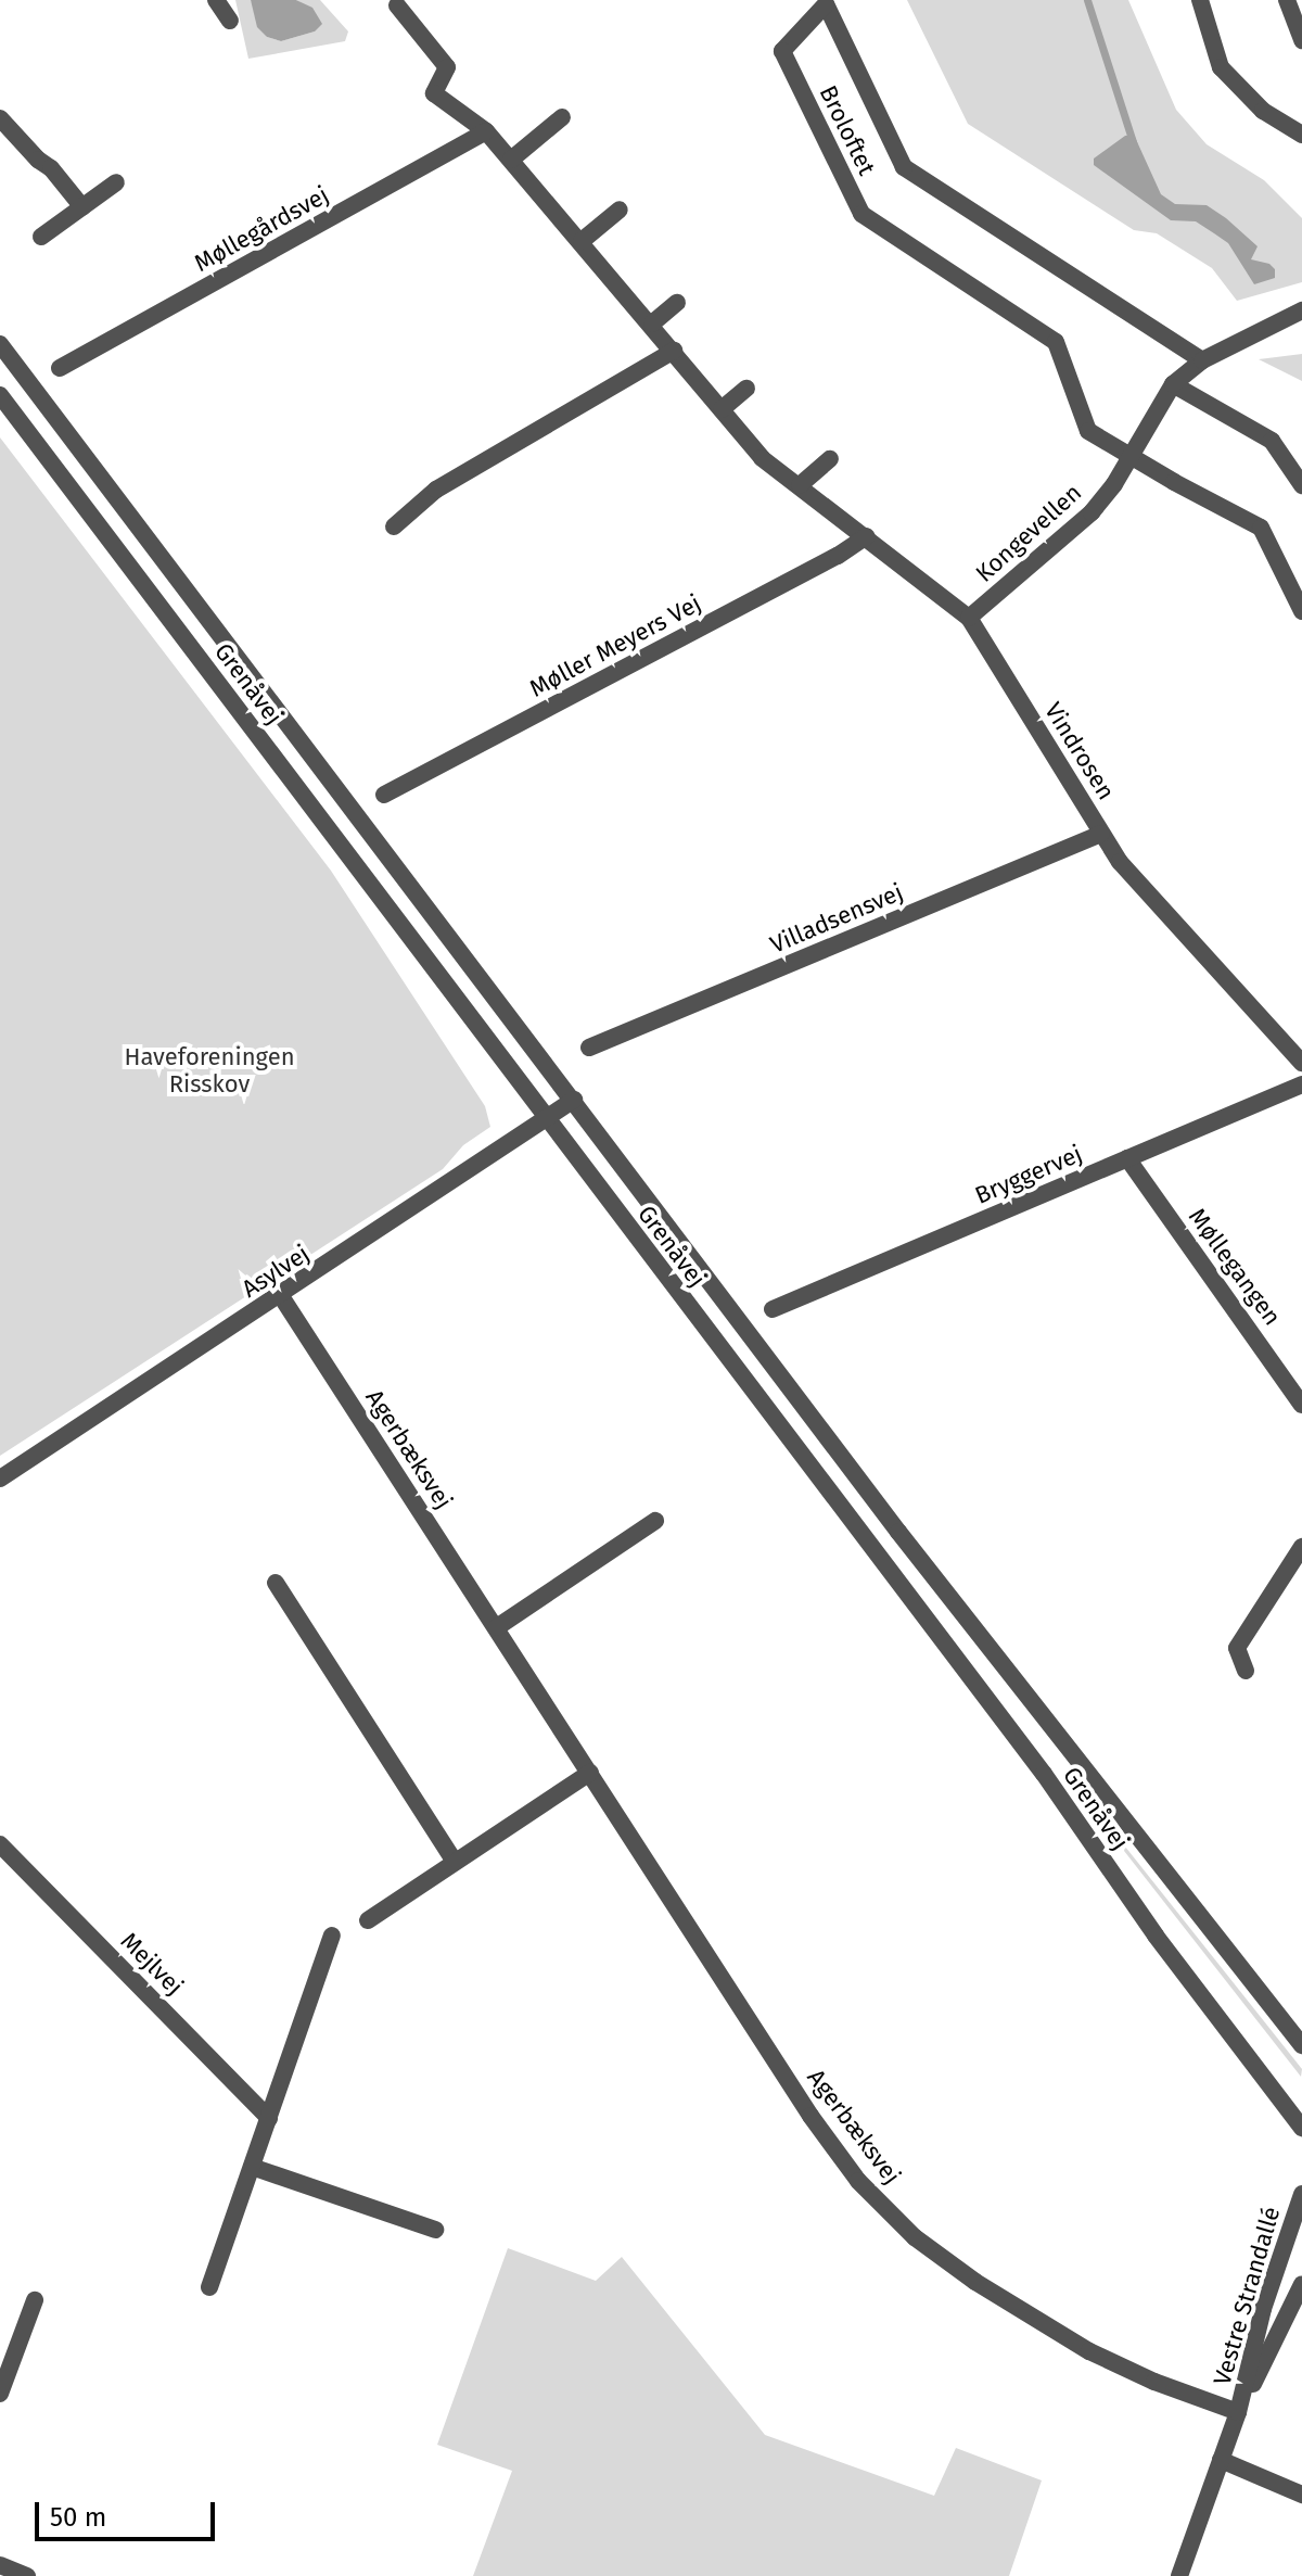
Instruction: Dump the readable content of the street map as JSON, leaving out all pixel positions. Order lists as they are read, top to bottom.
{
  "streets": {
    "street": [
      "Broloftet",
      "Møllegårdsvej",
      "Kongevellen",
      "Møller Meyers Vej",
      "Grenåvej",
      "Vindrosen",
      "Villadsensvej",
      "Bryggervej",
      "Møllegangen",
      "Asylvej",
      "Agerbæksvej",
      "Mejlvej",
      "Vestre Strandallé"
    ]
  },
  "crossings": [
    ["Broloftet", "Kongevellen"],
    ["Møllegårdsvej", "Vindrosen"],
    ["Kongevellen", "Vindrosen"],
    ["Møller Meyers Vej", "Vindrosen"],
    ["Grenåvej", "Asylvej"],
    ["Vindrosen", "Villadsensvej"],
    ["Bryggervej", "Møllegangen"],
    ["Asylvej", "Agerbæksvej"],
    ["Agerbæksvej", "Vestre Strandallé"]
  ],
  "parks": ["Haveforeningen Risskov"],
  "scale_bar": "50 m"
}
